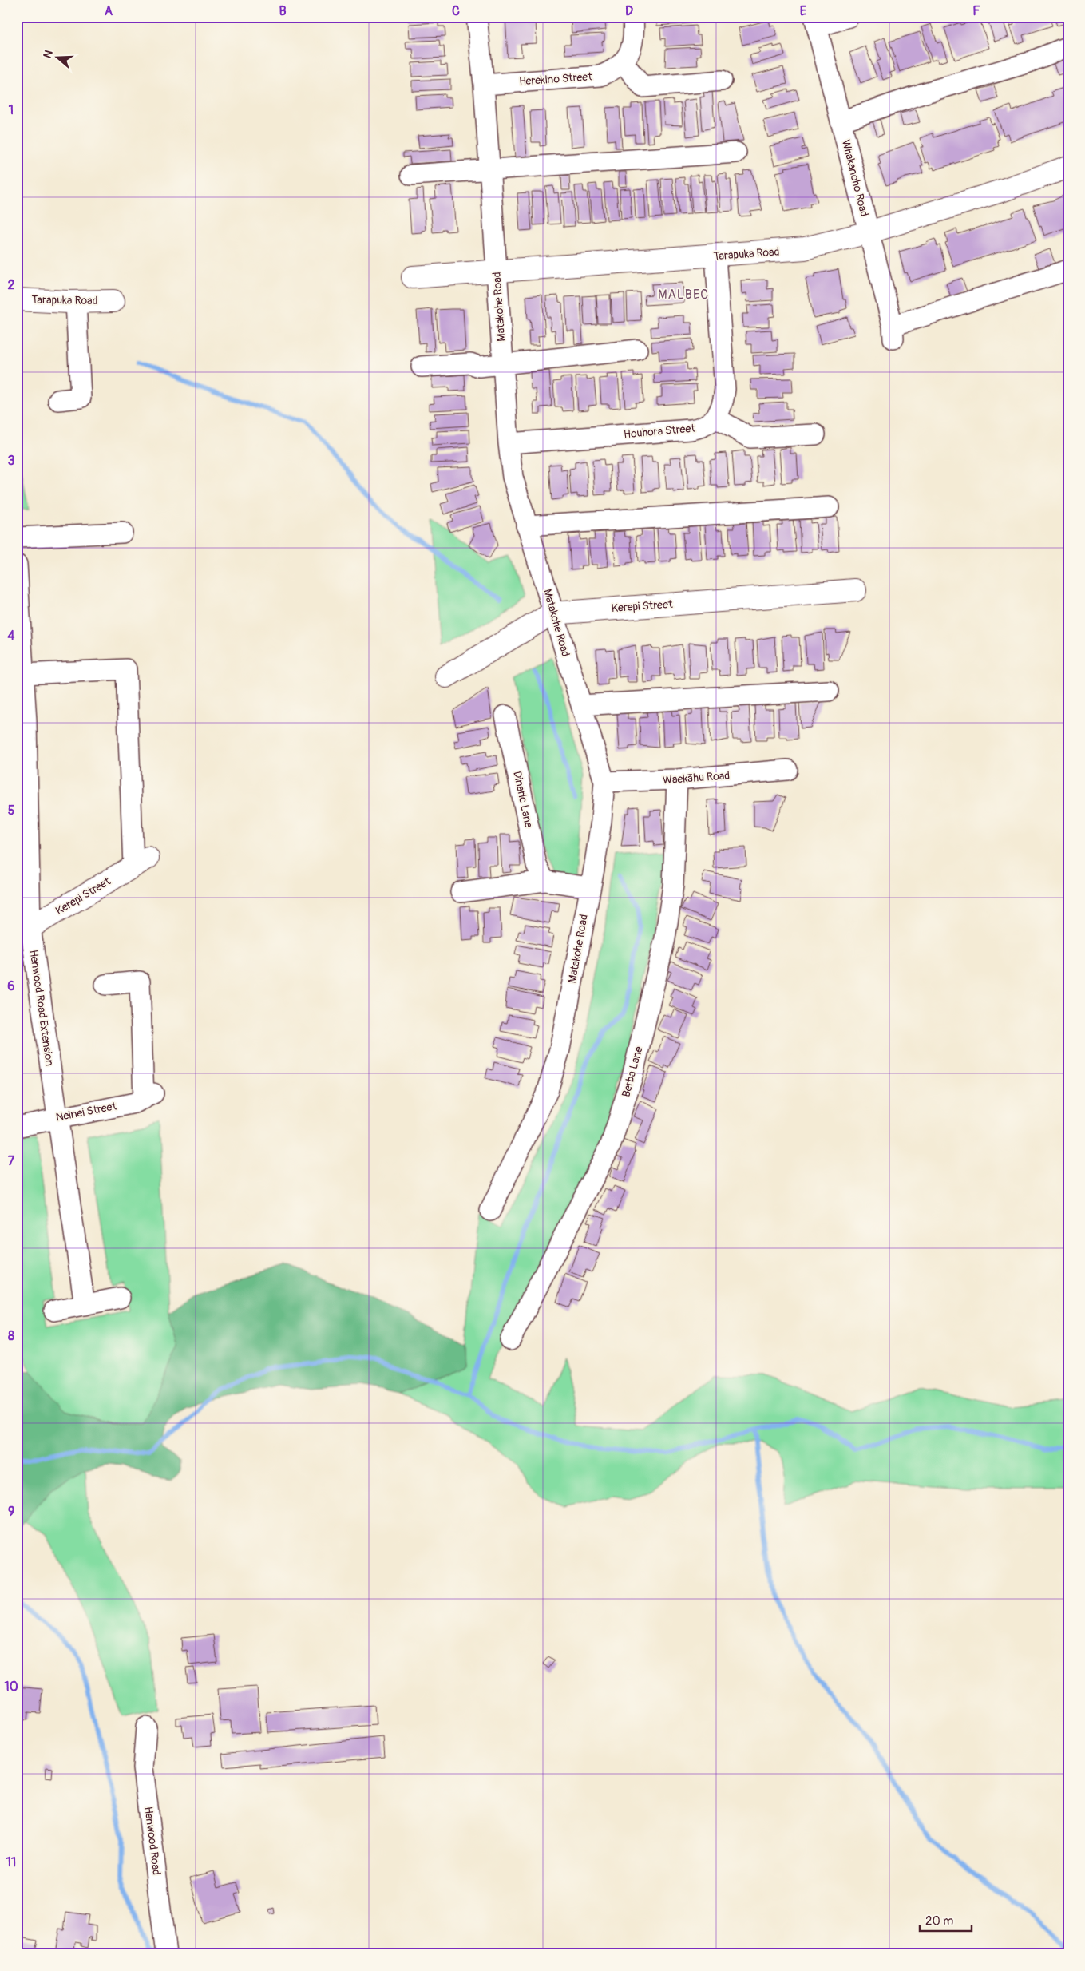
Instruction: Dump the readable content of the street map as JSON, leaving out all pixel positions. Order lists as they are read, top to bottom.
{
  "streets": {
    "street": [
      "Herekino Street",
      "Whakanoho Road",
      "Tarapuka Road",
      "Matakohe Road",
      "Houhora Street",
      "Kerepi Street",
      "Waekāhu Road",
      "Dinaric Lane",
      "Henwood Road Extension",
      "Berba Lane",
      "Neinei Street",
      "Henwood Road"
    ]
  },
  "crossings": [
    ["Herekino Street", "Matakohe Road"],
    ["Whakanoho Road", "Tarapuka Road"],
    ["Tarapuka Road", "Matakohe Road"],
    ["Matakohe Road", "Houhora Street"],
    ["Matakohe Road", "Kerepi Street"],
    ["Matakohe Road", "Waekāhu Road"],
    ["Kerepi Street", "Henwood Road Extension"],
    ["Waekāhu Road", "Berba Lane"],
    ["Henwood Road Extension", "Neinei Street"]
  ],
  "districts": ["MALBEC"],
  "scale_bar": "20 m",
  "north": "left",
  "grid": {
    "columns": [
      "A",
      "B",
      "C",
      "D",
      "E",
      "F"
    ],
    "rows": [
      "1",
      "2",
      "3",
      "4",
      "5",
      "6",
      "7",
      "8",
      "9",
      "10",
      "11"
    ]
  }
}
